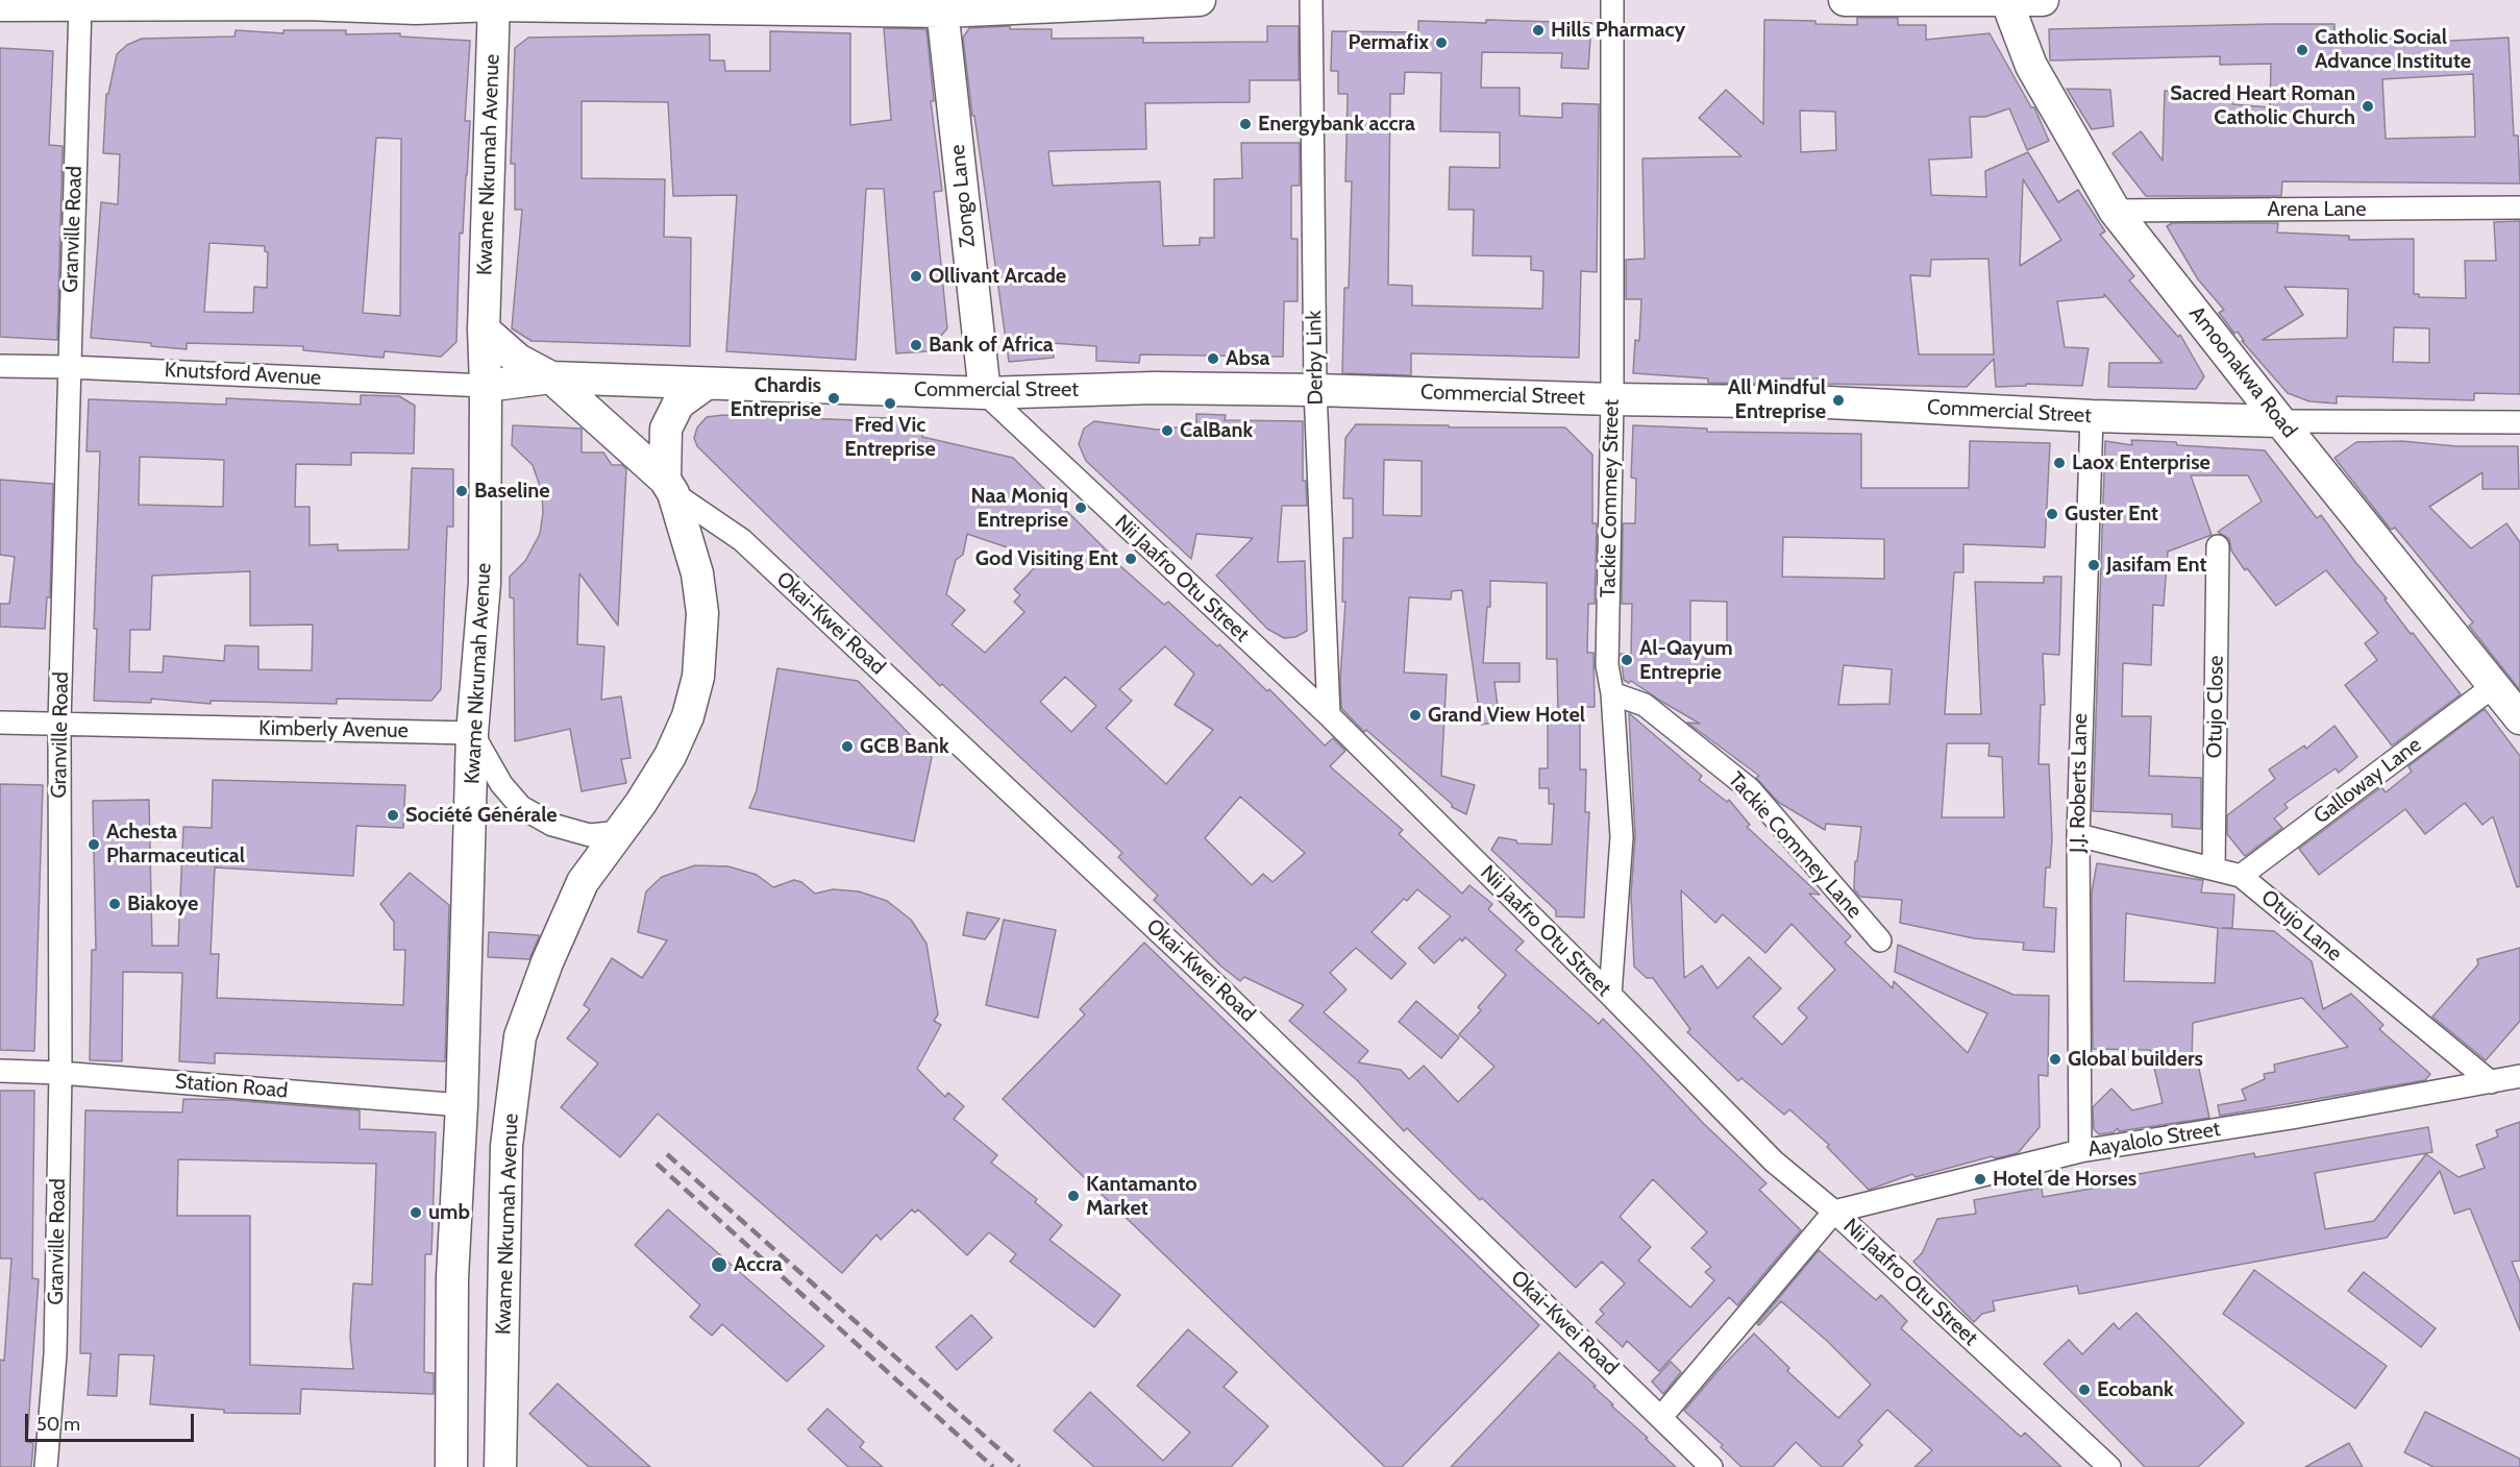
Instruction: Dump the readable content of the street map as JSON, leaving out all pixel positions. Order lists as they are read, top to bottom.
{
  "streets": {
    "main road": [
      "Kwame Nkrumah Avenue",
      "Zongo Lane",
      "Amoonakwa Road",
      "Commercial Street"
    ],
    "street": [
      "Arena Lane",
      "Granville Road",
      "Derby Link",
      "Knutsford Avenue",
      "Tackie Commey Street",
      "Nii Jaafro Otu Street",
      "Okai-Kwei Road",
      "Otujo Close",
      "Kimberly Avenue",
      "Galloway Lane",
      "J.J. Roberts Lane",
      "Tackie Commey Lane",
      "Otujo Lane",
      "Station Road",
      "Aayalolo Street"
    ]
  },
  "crossings": [
    ["Kwame Nkrumah Avenue", "Knutsford Avenue"],
    ["Kwame Nkrumah Avenue", "Commercial Street"],
    ["Kwame Nkrumah Avenue", "Okai-Kwei Road"],
    ["Kwame Nkrumah Avenue", "Kimberly Avenue"],
    ["Kwame Nkrumah Avenue", "Station Road"],
    ["Zongo Lane", "Commercial Street"],
    ["Zongo Lane", "Nii Jaafro Otu Street"],
    ["Arena Lane", "Amoonakwa Road"],
    ["Granville Road", "Knutsford Avenue"],
    ["Granville Road", "Kimberly Avenue"],
    ["Granville Road", "Station Road"],
    ["Derby Link", "Commercial Street"],
    ["Derby Link", "Nii Jaafro Otu Street"],
    ["Amoonakwa Road", "Commercial Street"],
    ["Amoonakwa Road", "Galloway Lane"],
    ["Knutsford Avenue", "Commercial Street"],
    ["Commercial Street", "Tackie Commey Street"],
    ["Commercial Street", "Nii Jaafro Otu Street"],
    ["Commercial Street", "J.J. Roberts Lane"],
    ["Tackie Commey Street", "Nii Jaafro Otu Street"],
    ["Tackie Commey Street", "Tackie Commey Lane"],
    ["Nii Jaafro Otu Street", "Aayalolo Street"],
    ["Otujo Close", "Otujo Lane"],
    ["Galloway Lane", "Otujo Lane"],
    ["J.J. Roberts Lane", "Otujo Lane"],
    ["J.J. Roberts Lane", "Aayalolo Street"],
    ["Otujo Lane", "Aayalolo Street"]
  ],
  "places": [
    "Hills Pharmacy",
    "Permafix",
    "Catholic Social Advance Institute",
    "Sacred Heart Roman Catholic Church",
    "Energybank accra",
    "Ollivant Arcade",
    "Bank of Africa",
    "Absa",
    "Chardis Entreprise",
    "All Mindful Entreprise",
    "Fred Vic Entreprise",
    "CalBank",
    "Laox Enterprise",
    "Baseline",
    "Naa Moniq Entreprise",
    "Guster Ent",
    "God Visiting Ent",
    "Jasifam Ent",
    "Al-Qayum Entreprie",
    "Grand View Hotel",
    "GCB Bank",
    "Société Générale",
    "Achesta Pharmaceutical",
    "Biakoye",
    "Global builders",
    "Hotel de Horses",
    "Kantamanto Market",
    "umb",
    "Accra",
    "Ecobank"
  ],
  "scale_bar": "50 m"
}
